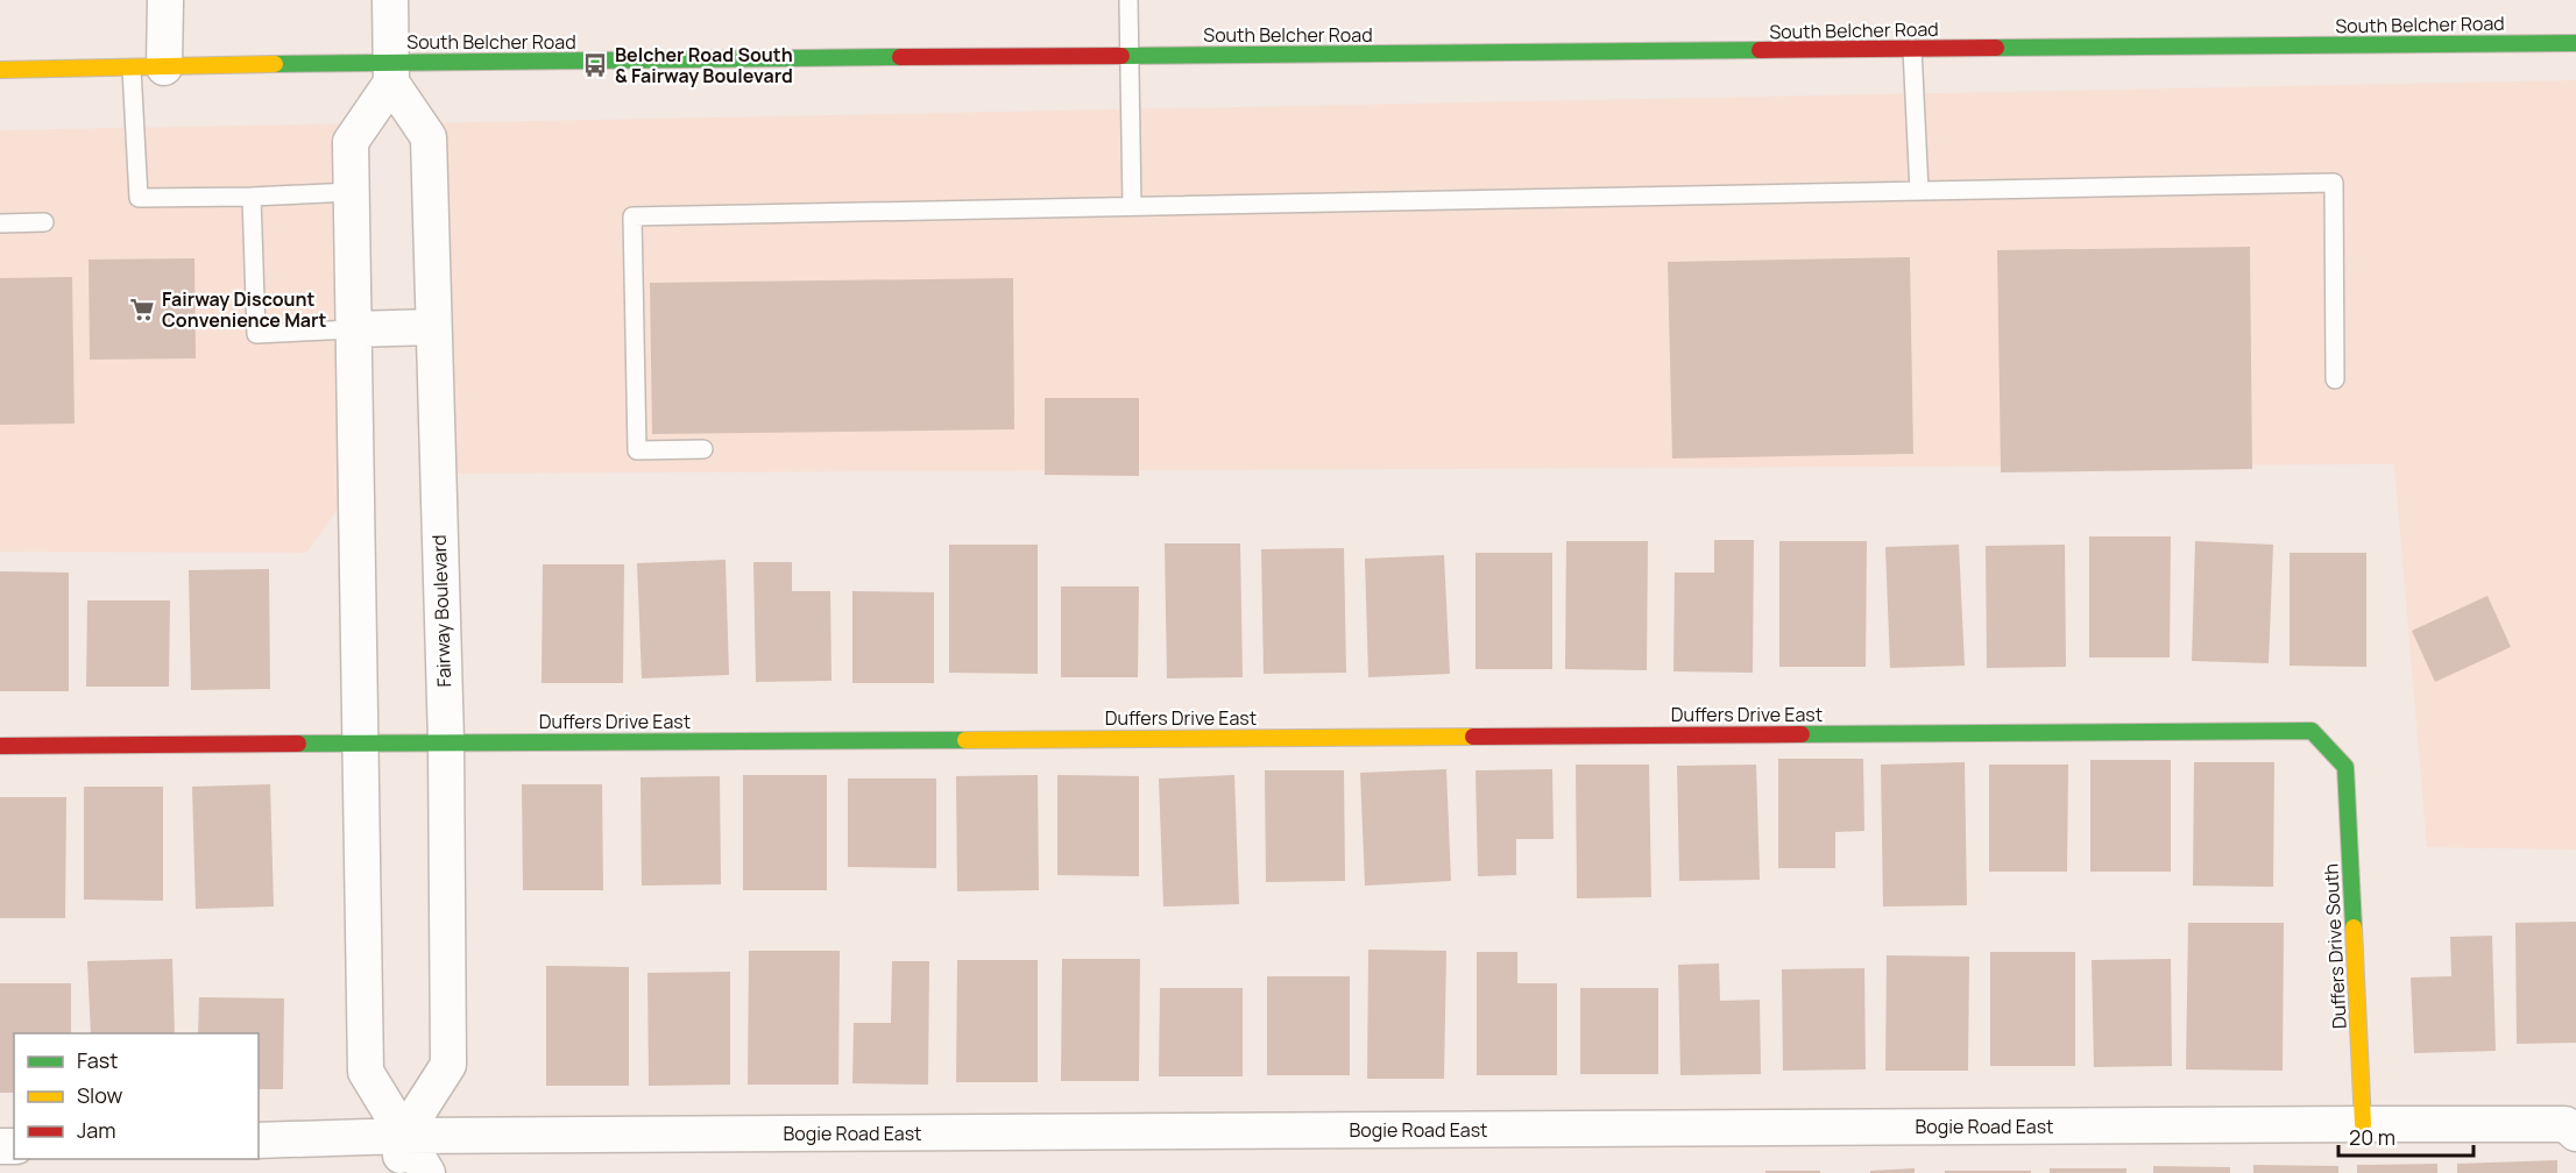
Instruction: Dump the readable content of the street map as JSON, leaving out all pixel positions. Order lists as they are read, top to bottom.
{
  "streets": {
    "street": [
      "South Belcher Road",
      "Fairway Boulevard",
      "Duffers Drive East",
      "Duffers Drive South",
      "Bogie Road East"
    ]
  },
  "crossings": [
    ["South Belcher Road", "Fairway Boulevard"],
    ["Fairway Boulevard", "Duffers Drive East"],
    ["Fairway Boulevard", "Bogie Road East"],
    ["Duffers Drive East", "Duffers Drive South"],
    ["Duffers Drive South", "Bogie Road East"]
  ],
  "places": {
    "bus stop": ["Belcher Road South & Fairway Boulevard"],
    "supermarket": ["Fairway Discount Convenience Mart"]
  },
  "legend": ["Fast", "Slow", "Jam"],
  "scale_bar": "20 m"
}
